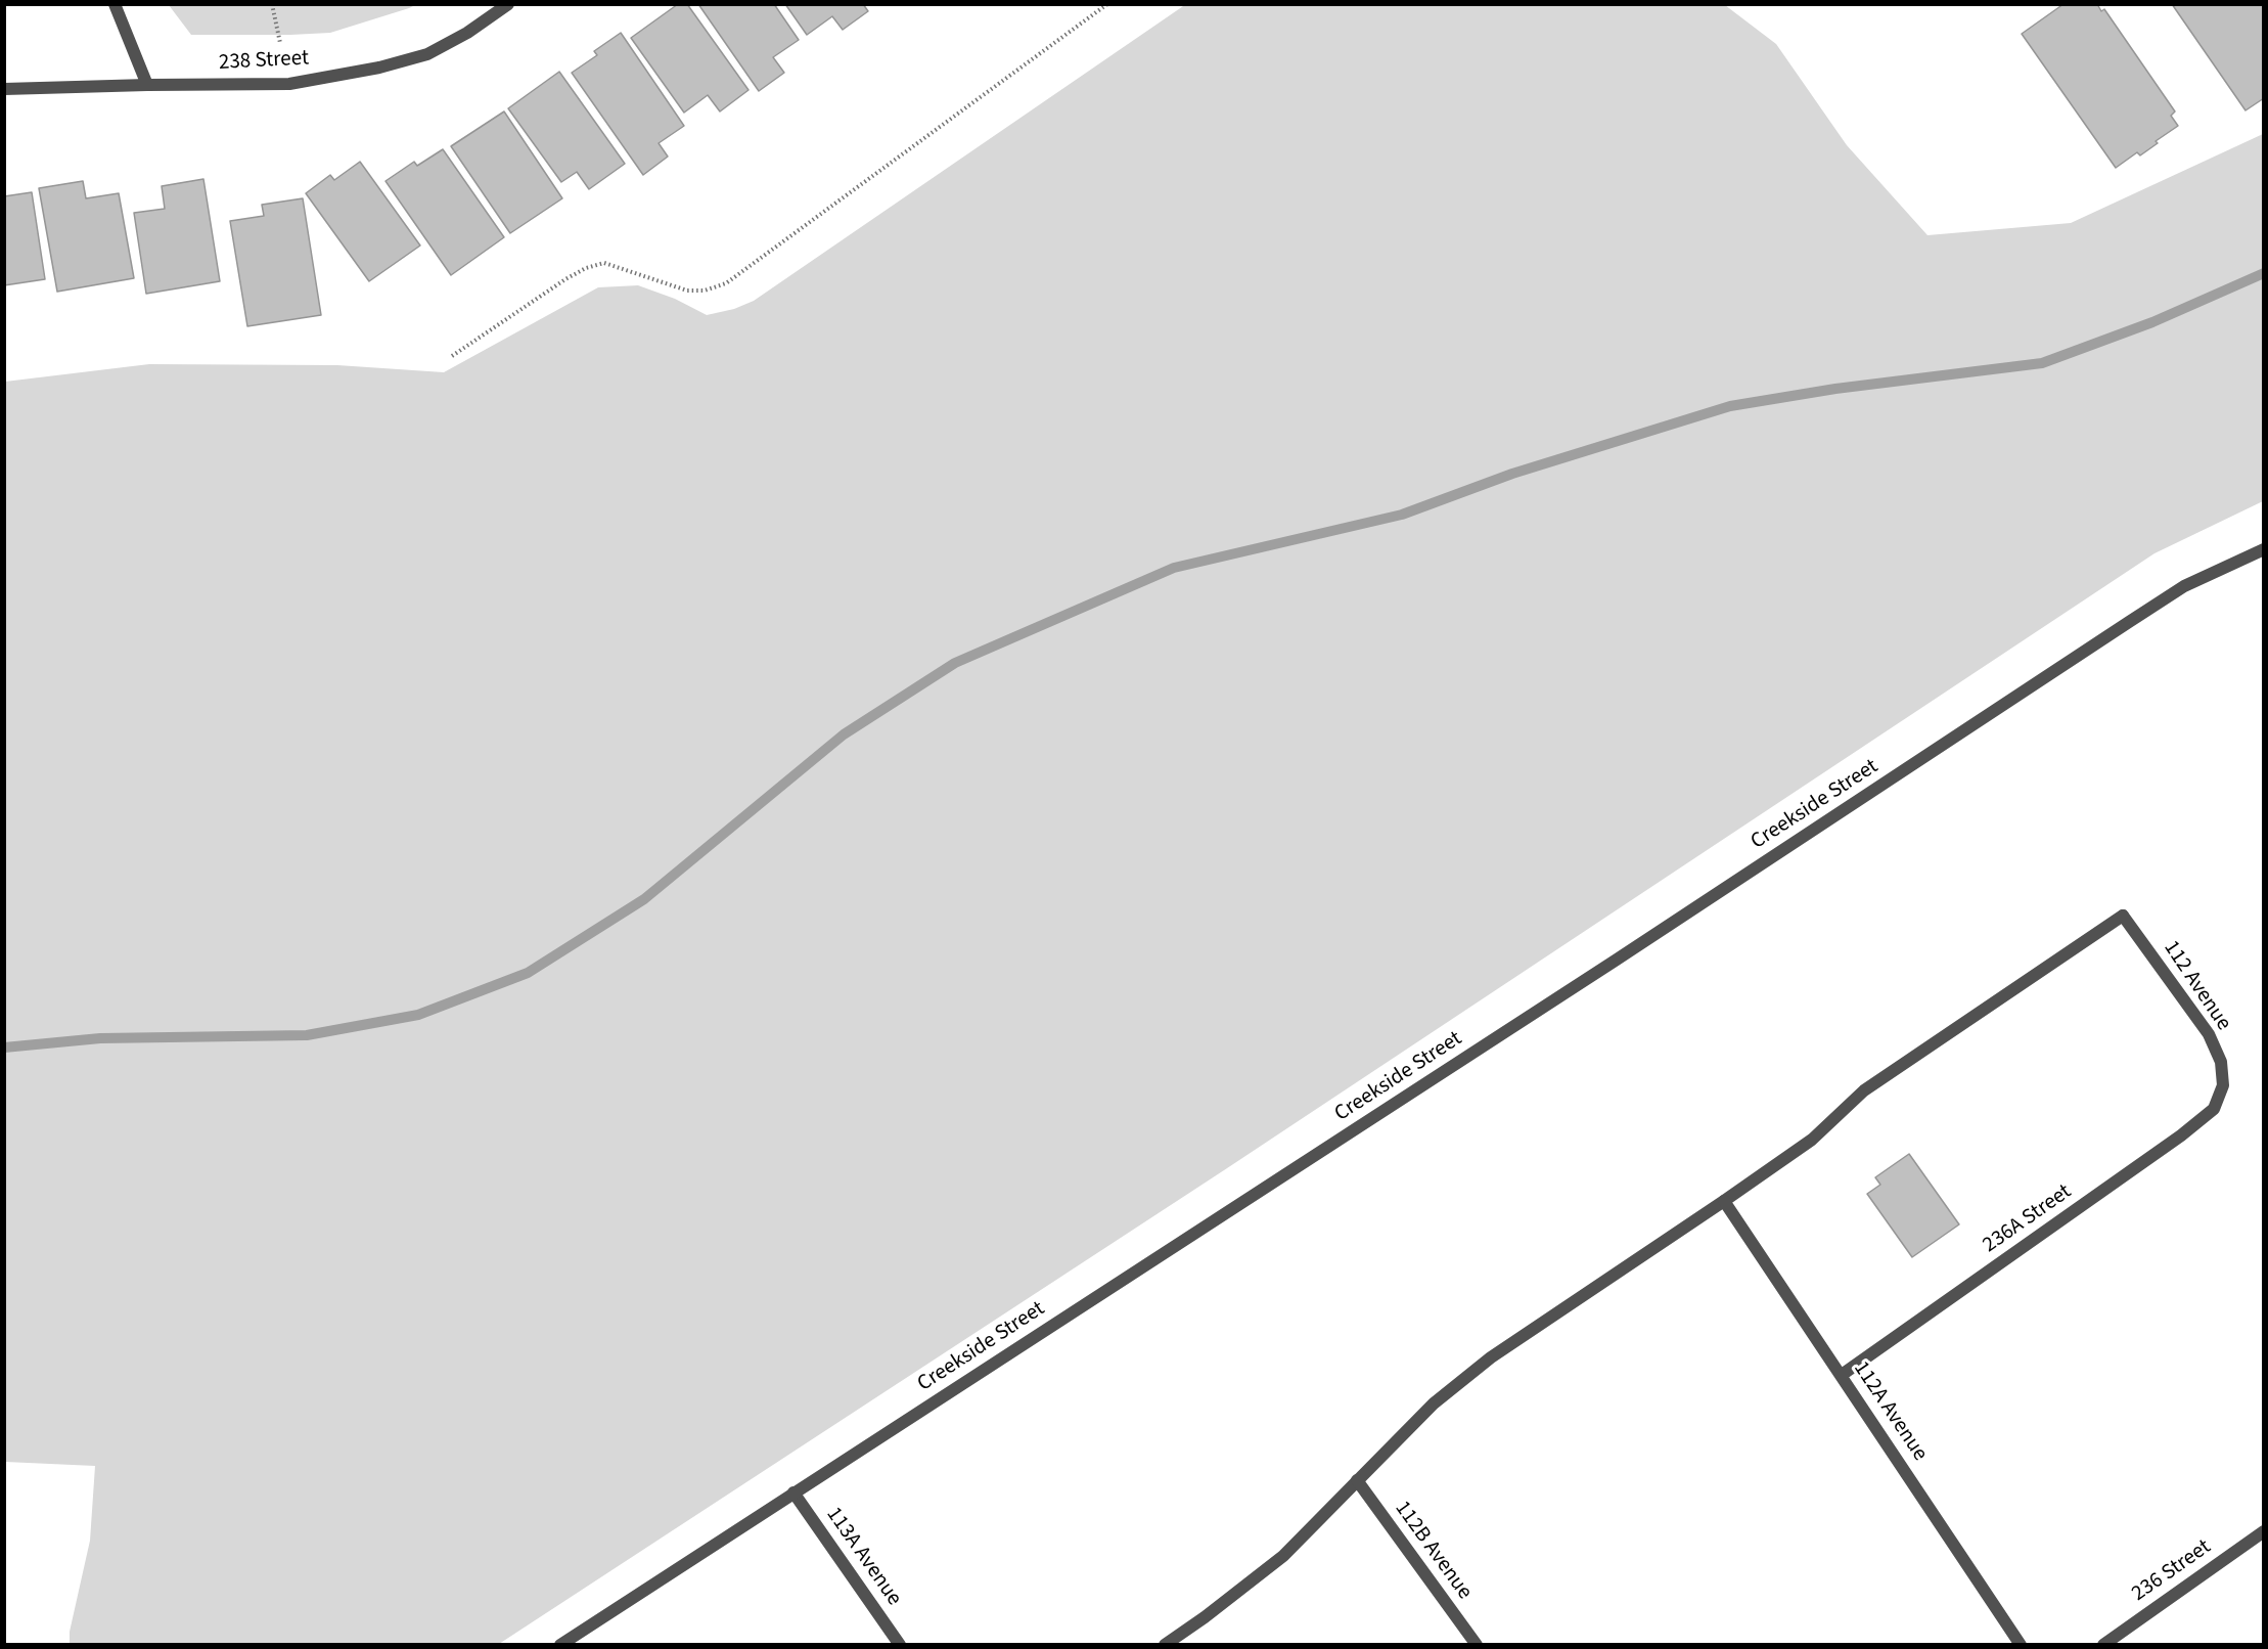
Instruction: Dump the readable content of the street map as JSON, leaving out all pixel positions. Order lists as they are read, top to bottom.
{
  "streets": {
    "street": [
      "238 Street",
      "Creekside Street",
      "112 Avenue",
      "236A Street",
      "112A Avenue",
      "112B Avenue",
      "113A Avenue",
      "236 Street"
    ]
  },
  "crossings": [
    ["Creekside Street", "113A Avenue"],
    ["112 Avenue", "236A Street"],
    ["112 Avenue", "112A Avenue"],
    ["236A Street", "112A Avenue"]
  ]
}
